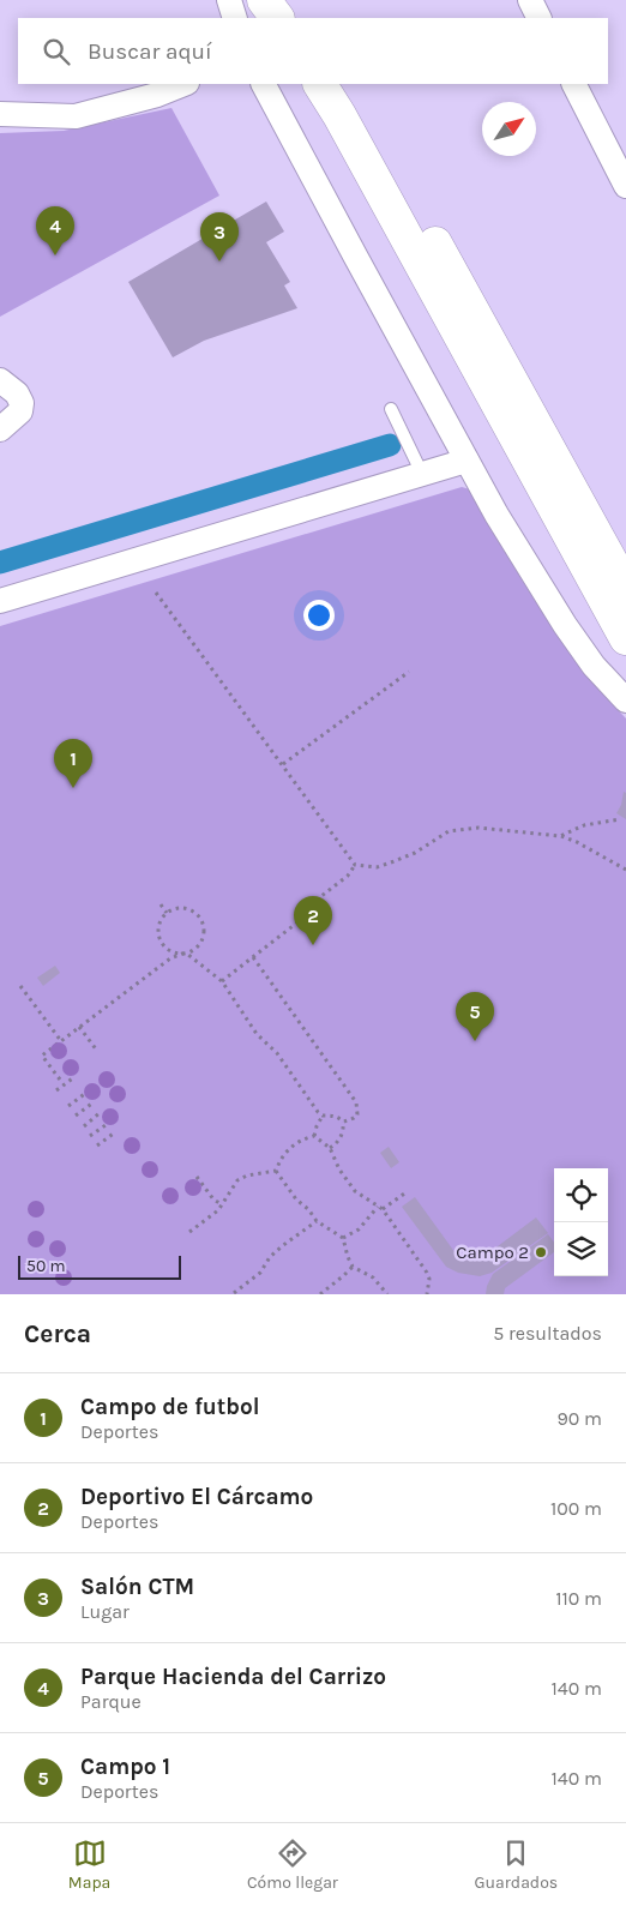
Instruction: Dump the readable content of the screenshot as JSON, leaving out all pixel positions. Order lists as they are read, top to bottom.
{
  "places": ["Campo 2"],
  "scale_bar": "50 m",
  "north": "top right",
  "page": {
    "search": "Buscar aquí",
    "pins": [
      "4",
      "3",
      "1",
      "2",
      "5"
    ],
    "scale": "50 m",
    "heading": ["Cerca", "5 resultados"],
    "list": [
      {
        "mark": "1",
        "name": "Campo de futbol",
        "note": "Deportes",
        "value": "90 m"
      },
      {
        "mark": "2",
        "name": "Deportivo El Cárcamo",
        "note": "Deportes",
        "value": "100 m"
      },
      {
        "mark": "3",
        "name": "Salón CTM",
        "note": "Lugar",
        "value": "110 m"
      },
      {
        "mark": "4",
        "name": "Parque Hacienda del Carrizo",
        "note": "Parque",
        "value": "140 m"
      },
      {
        "mark": "5",
        "name": "Campo 1",
        "note": "Deportes",
        "value": "140 m"
      }
    ],
    "nav": ["Mapa", "Cómo llegar", "Guardados"]
  }
}
